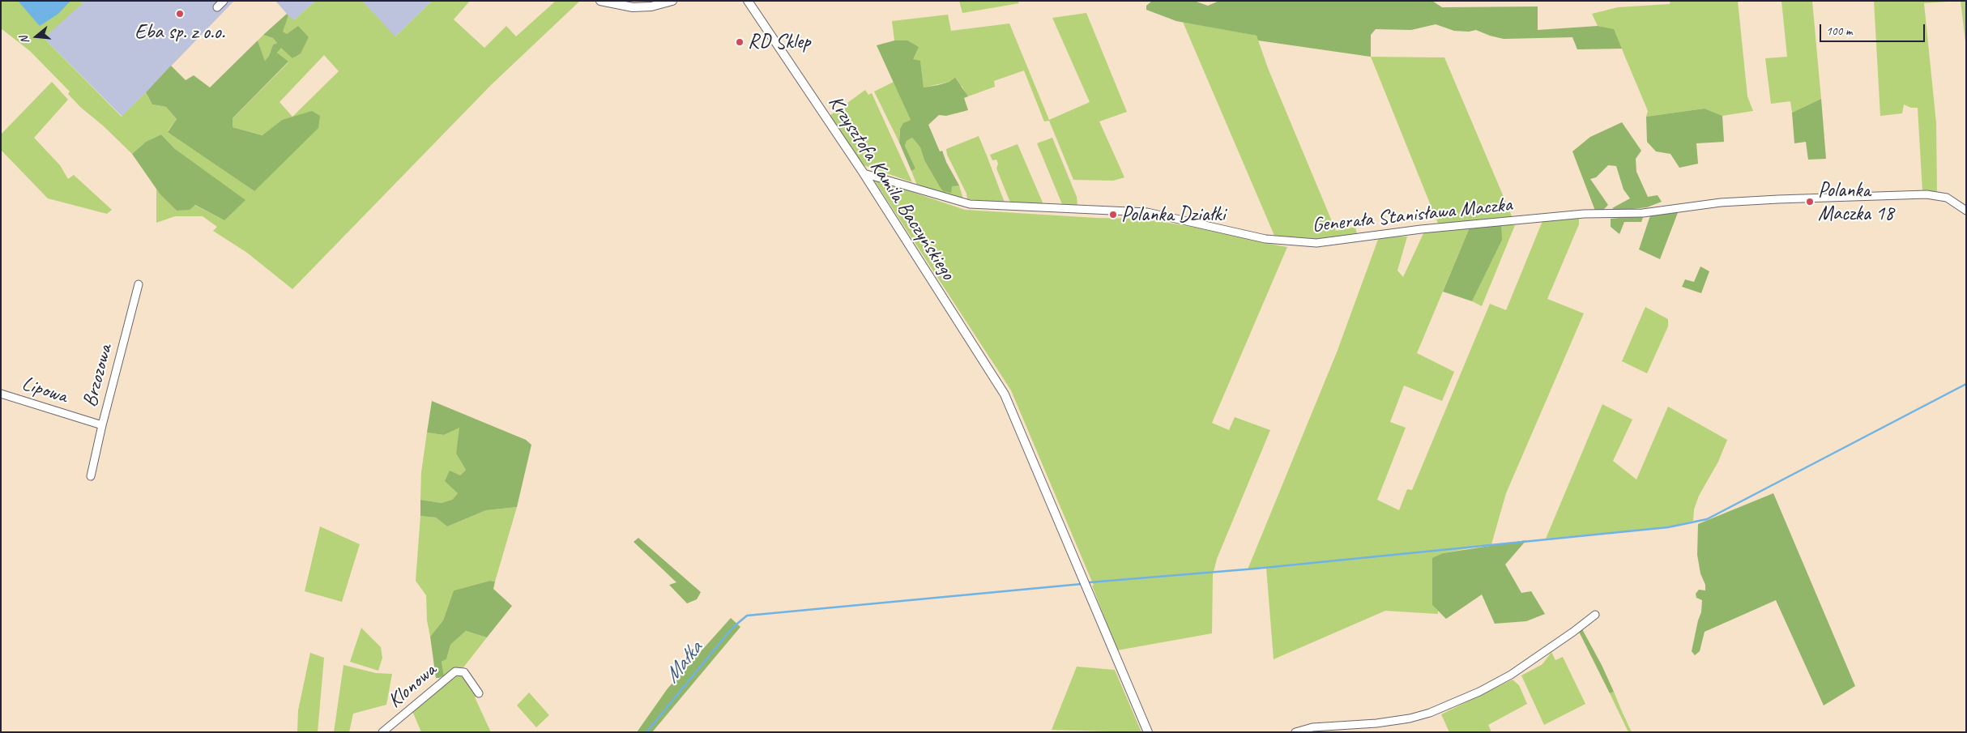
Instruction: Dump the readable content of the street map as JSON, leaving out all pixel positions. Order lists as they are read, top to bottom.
{
  "streets": {
    "street": [
      "Krzysztofa Kamila Baczyńskiego",
      "Generała Stanisława Maczka",
      "Brzozowa",
      "Lipowa",
      "Klonowa"
    ]
  },
  "crossings": [
    ["Krzysztofa Kamila Baczyńskiego", "Generała Stanisława Maczka"],
    ["Brzozowa", "Lipowa"]
  ],
  "water": ["Małka"],
  "places": [
    "Eba sp. z o.o.",
    "RD Sklep",
    "Polanka Maczka 18",
    "Polanka Działki"
  ],
  "scale_bar": "100 m",
  "north": "left"
}
